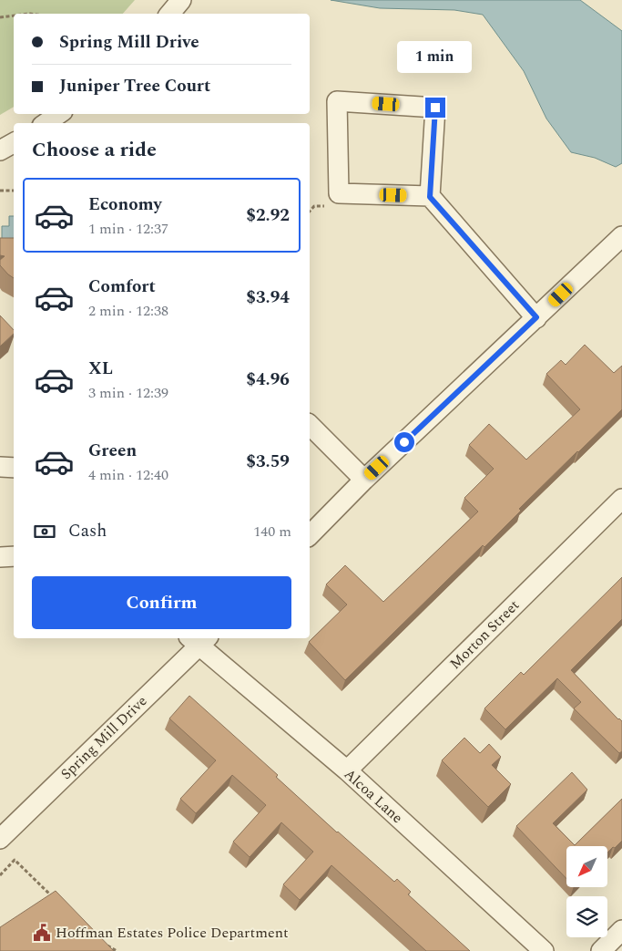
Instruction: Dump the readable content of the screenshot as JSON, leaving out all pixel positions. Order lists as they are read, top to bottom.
{
  "streets": {
    "street": ["Morton Street", "Spring Mill Drive", "Alcoa Lane"]
  },
  "crossings": [
    ["Morton Street", "Alcoa Lane"],
    ["Spring Mill Drive", "Alcoa Lane"]
  ],
  "places": {
    "public building": ["Hoffman Estates Police Department"]
  },
  "north": "bottom left",
  "page": {
    "banner": ["Spring Mill Drive", "Juniper Tree Court"],
    "bubble": "1 min",
    "heading": "Choose a ride",
    "list": [
      {
        "name": "Economy",
        "note": "1 min · 12:37",
        "value": "$2.92"
      },
      {
        "name": "Comfort",
        "note": "2 min · 12:38",
        "value": "$3.94"
      },
      {
        "name": "XL",
        "note": "3 min · 12:39",
        "value": "$4.96"
      },
      {
        "name": "Green",
        "note": "4 min · 12:40",
        "value": "$3.59"
      }
    ],
    "pay": ["Cash", "140 m"],
    "buttons": "Confirm"
  }
}
